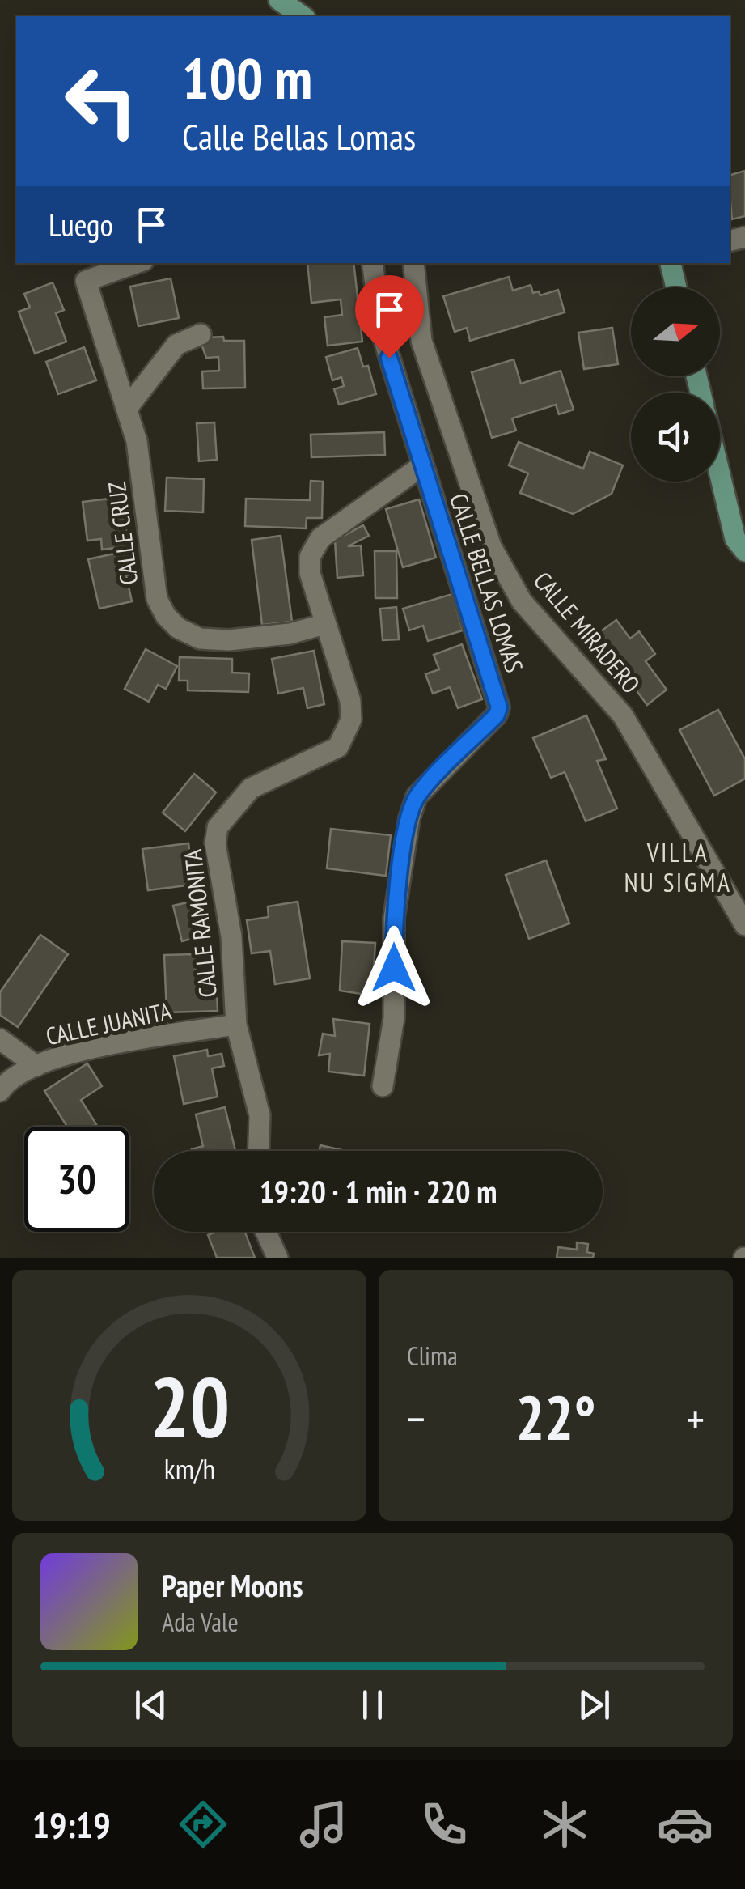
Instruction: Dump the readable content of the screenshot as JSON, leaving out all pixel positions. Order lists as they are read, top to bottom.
{
  "streets": {
    "street": [
      "CALLE CRUZ",
      "CALLE BELLAS LOMAS",
      "CALLE MIRADERO",
      "CALLE RAMONITA",
      "CALLE JUANITA"
    ]
  },
  "crossings": [
    ["CALLE CRUZ", "CALLE RAMONITA"],
    ["CALLE BELLAS LOMAS", "CALLE RAMONITA"],
    ["CALLE RAMONITA", "CALLE JUANITA"]
  ],
  "districts": ["VILLA NU SIGMA"],
  "north": "right",
  "page": {
    "turn": ["100 m", "Calle Bellas Lomas"],
    "then": "Luego",
    "limit": "30",
    "trip": "19:20 · 1 min · 220 m",
    "tile": "Clima",
    "heat": ["−", "22°", "+"],
    "song": ["Paper Moons", "Ada Vale"],
    "tabs": "19:19",
    "gauge": ["20", "km/h"]
  }
}
